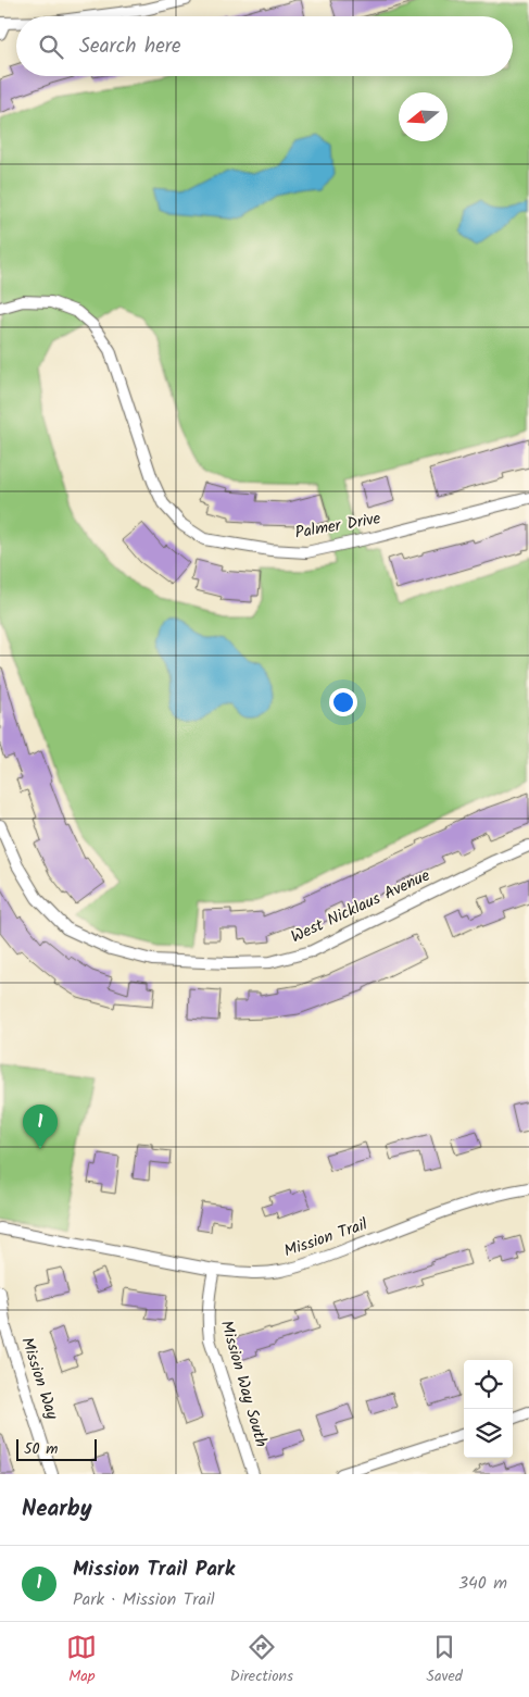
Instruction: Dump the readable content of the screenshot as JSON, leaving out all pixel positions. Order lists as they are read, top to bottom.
{
  "streets": {
    "street": [
      "Palmer Drive",
      "West Nicklaus Avenue",
      "Mission Trail",
      "Mission Way",
      "Mission Way South"
    ]
  },
  "crossings": [
    ["Mission Trail", "Mission Way South"]
  ],
  "scale_bar": "50 m",
  "north": "left",
  "page": {
    "search": "Search here",
    "pins": "1",
    "scale": "50 m",
    "heading": "Nearby",
    "list": [
      {
        "mark": "1",
        "name": "Mission Trail Park",
        "note": "Park · Mission Trail",
        "value": "340 m"
      }
    ],
    "nav": ["Map", "Directions", "Saved"]
  }
}
